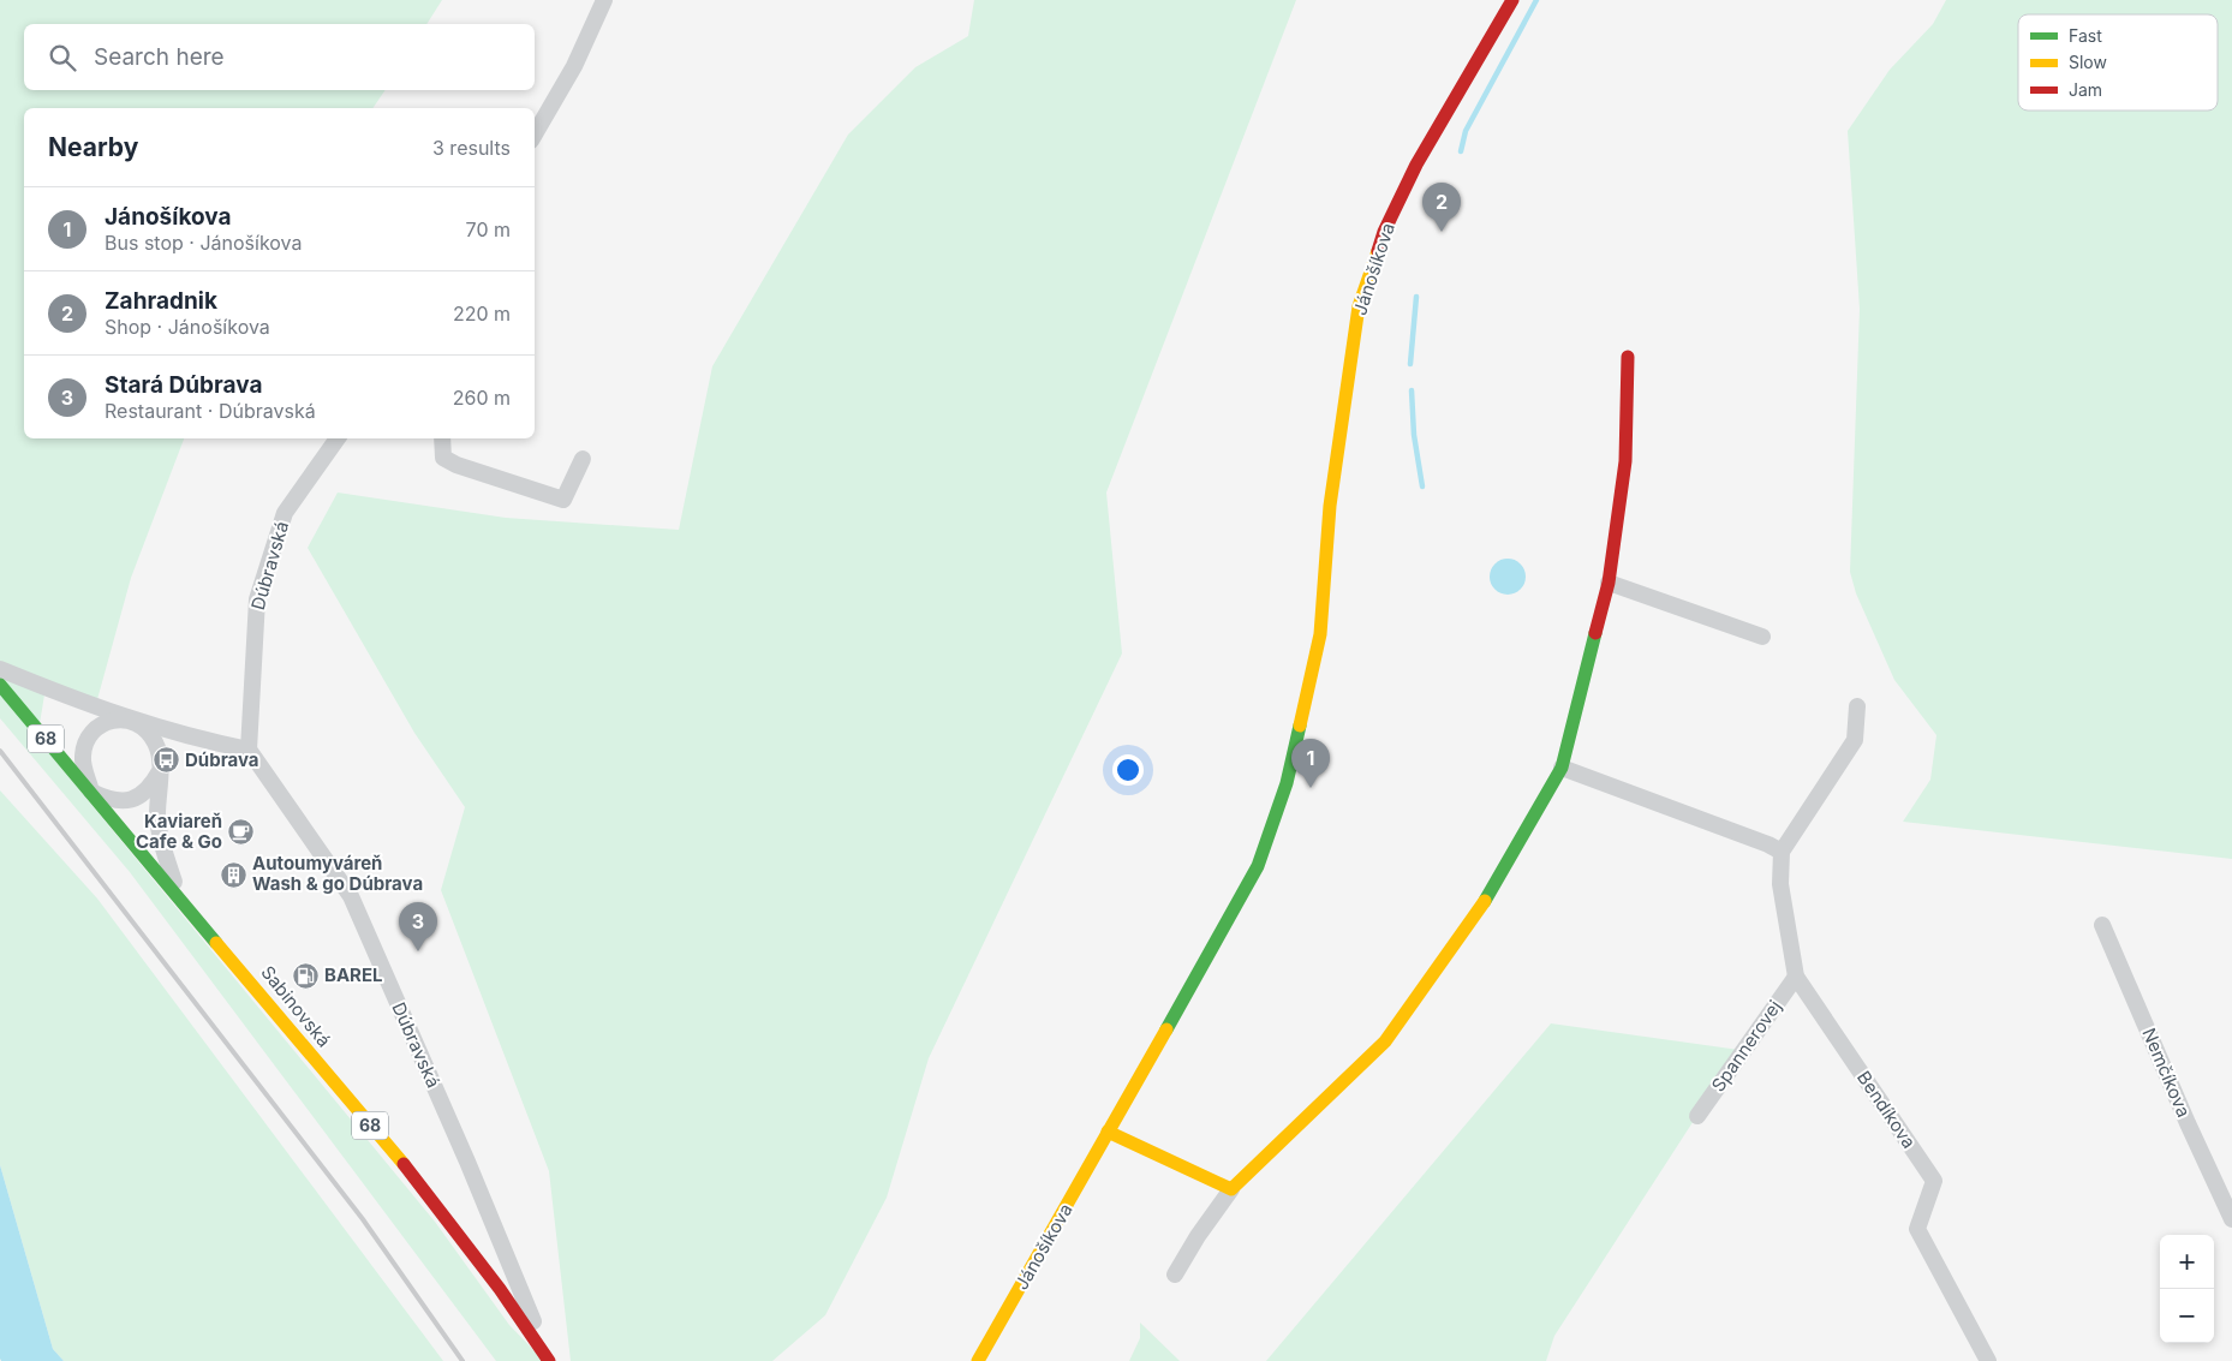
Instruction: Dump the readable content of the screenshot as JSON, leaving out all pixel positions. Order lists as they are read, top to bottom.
{
  "streets": {
    "street": [
      "Jánošíkova",
      "Dúbravská",
      "68",
      "Sabinovská",
      "Spannerovej",
      "Nemčíkova",
      "Bendíkova"
    ]
  },
  "crossings": [
    ["Dúbravská", "Sabinovská"],
    ["Spannerovej", "Bendíkova"]
  ],
  "places": {
    "bus stop": ["Dúbrava"],
    "cafe": ["Kaviareň Cafe & Go"],
    "building": ["Autoumyváreň Wash & go Dúbrava"],
    "fuel station": ["BAREL"]
  },
  "legend": ["Fast", "Slow", "Jam"],
  "page": {
    "search": "Search here",
    "heading": ["Nearby", "3 results"],
    "pins": ["2", "1", "3"],
    "list": [
      {
        "mark": "1",
        "name": "Jánošíkova",
        "note": "Bus stop · Jánošíkova",
        "value": "70 m"
      },
      {
        "mark": "2",
        "name": "Zahradnik",
        "note": "Shop · Jánošíkova",
        "value": "220 m"
      },
      {
        "mark": "3",
        "name": "Stará Dúbrava",
        "note": "Restaurant · Dúbravská",
        "value": "260 m"
      }
    ],
    "map_buttons": ["+", "−"]
  }
}
